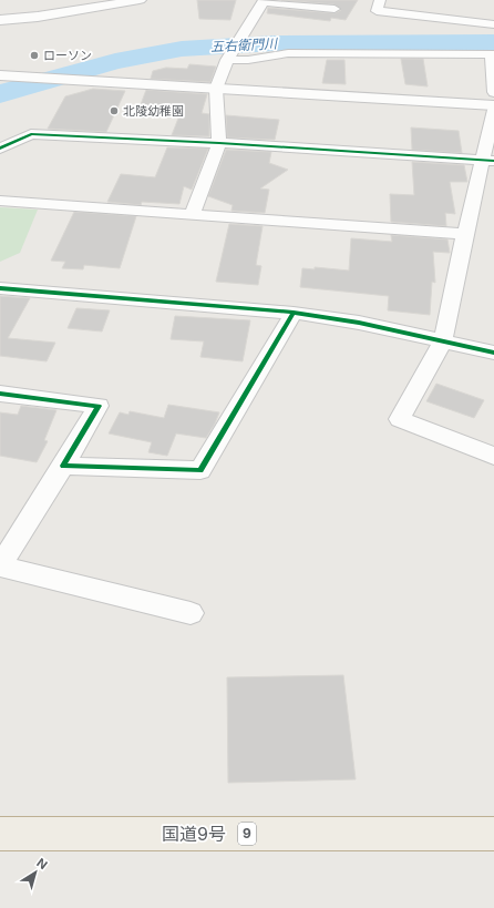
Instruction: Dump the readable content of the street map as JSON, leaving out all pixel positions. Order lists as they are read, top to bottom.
{
  "streets": {
    "highway": ["国道9号", "9"]
  },
  "water": ["五右衛門川"],
  "places": ["ローソン", "北陵幼稚園"],
  "north": "top right"
}
